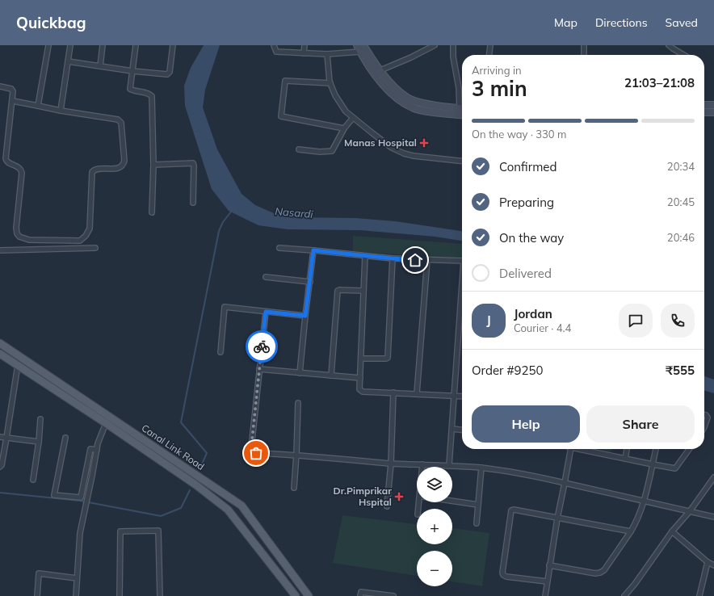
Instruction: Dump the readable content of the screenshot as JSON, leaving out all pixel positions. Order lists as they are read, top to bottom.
{
  "streets": {
    "main road": ["Canal Link Road"]
  },
  "water": ["Nasardi"],
  "places": {
    "health": ["Manas Hospital", "Dr.Pimprikar Hspital"]
  },
  "page": {
    "header": "Quickbag",
    "nav": ["Map", "Directions", "Saved"],
    "heading": ["3 min", "Arriving in", "21:03–21:08"],
    "panel": [
      "Jordan",
      "Courier · 4.4",
      "Order #9250",
      "₹555"
    ],
    "bar": "On the way · 330 m",
    "list": [
      ["Confirmed", "20:34"],
      ["Preparing", "20:45"],
      ["On the way", "20:46"],
      "Delivered"
    ],
    "round": "J",
    "buttons": ["Help", "Share"],
    "map_buttons": ["+", "−"]
  }
}
